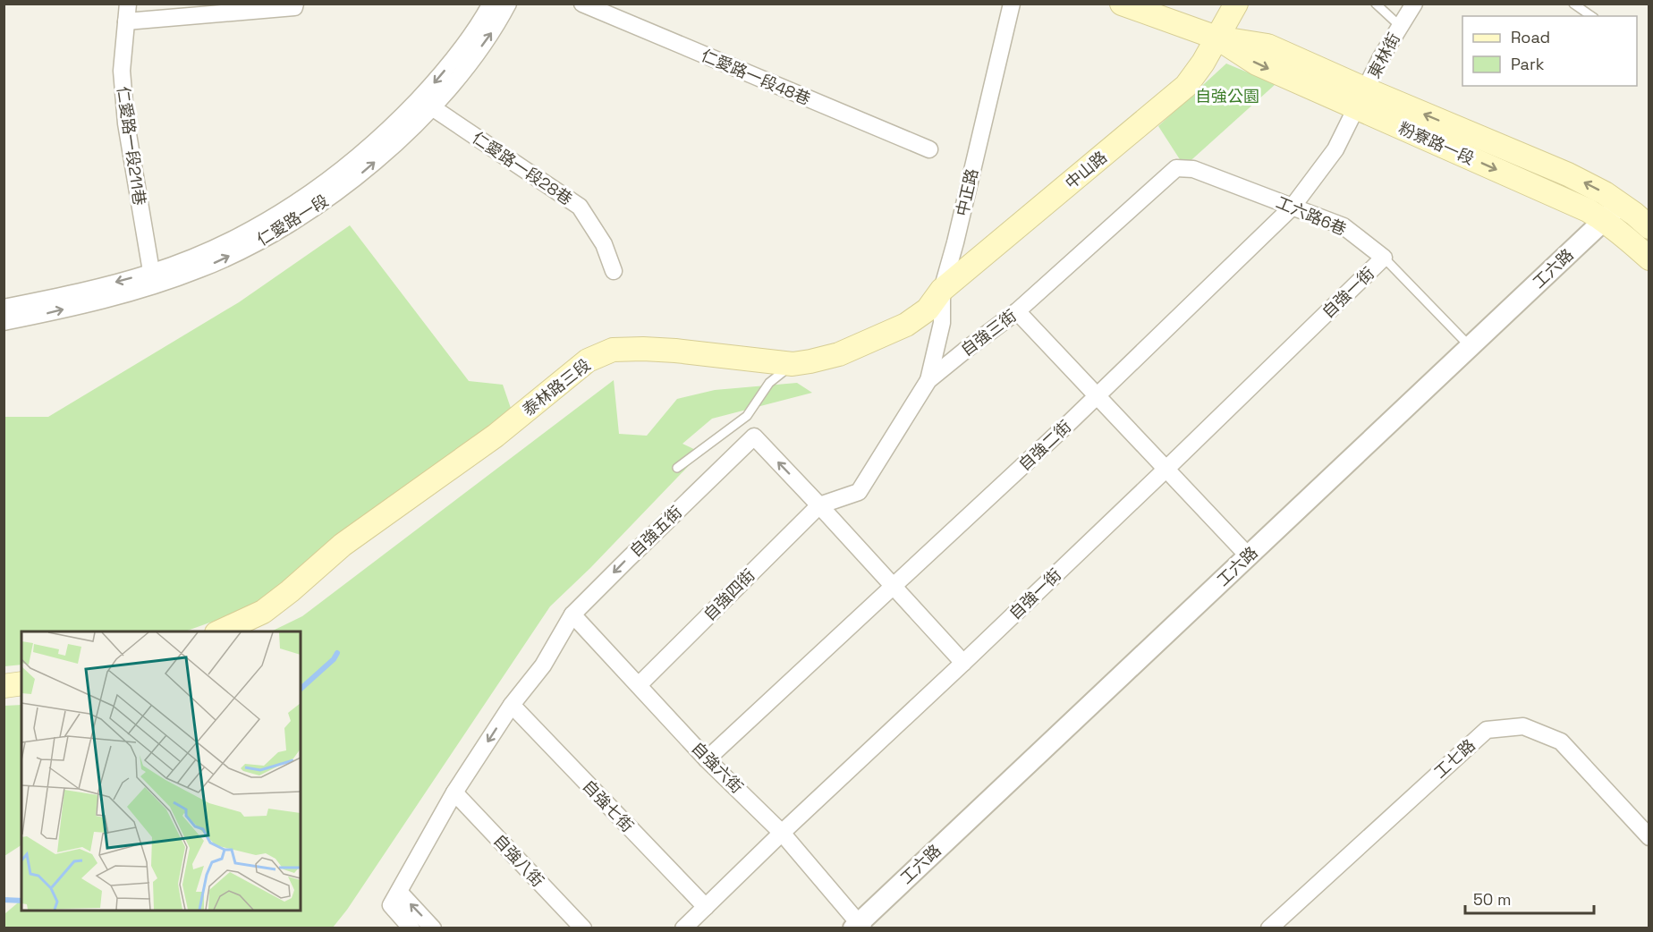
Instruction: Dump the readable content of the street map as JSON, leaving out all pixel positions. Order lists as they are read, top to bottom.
{
  "streets": {
    "main road": ["粉寮路一段", "中山路", "泰林路三段"],
    "street": [
      "東林街",
      "仁愛路一段48巷",
      "仁愛路一段211巷",
      "仁愛路一段28巷",
      "中正路",
      "工六路6巷",
      "仁愛路一段",
      "工六路",
      "自強一街",
      "自強三街",
      "自強二街",
      "自強五街",
      "自強四街",
      "工七路",
      "自強六街",
      "自強七街",
      "自強八街"
    ]
  },
  "crossings": [
    ["東林街", "粉寮路一段"],
    ["東林街", "自強二街"],
    ["粉寮路一段", "中山路"],
    ["粉寮路一段", "工六路"],
    ["粉寮路一段", "自強二街"],
    ["仁愛路一段211巷", "仁愛路一段"],
    ["仁愛路一段28巷", "仁愛路一段"],
    ["中山路", "中正路"],
    ["中山路", "泰林路三段"],
    ["中正路", "自強三街"],
    ["中正路", "泰林路三段"],
    ["工六路6巷", "工六路"],
    ["工六路6巷", "自強一街"],
    ["工六路6巷", "自強三街"],
    ["工六路6巷", "自強二街"],
    ["工六路", "自強六街"],
    ["自強一街", "自強五街"],
    ["自強一街", "自強六街"],
    ["自強一街", "自強七街"],
    ["自強三街", "自強五街"],
    ["自強三街", "自強四街"],
    ["自強二街", "自強五街"],
    ["自強二街", "自強六街"],
    ["自強五街", "自強四街"],
    ["自強五街", "自強六街"],
    ["自強五街", "自強七街"],
    ["自強五街", "自強八街"],
    ["自強四街", "自強六街"]
  ],
  "parks": ["自強公園"],
  "legend": ["Road", "Park"],
  "scale_bar": "50 m"
}
